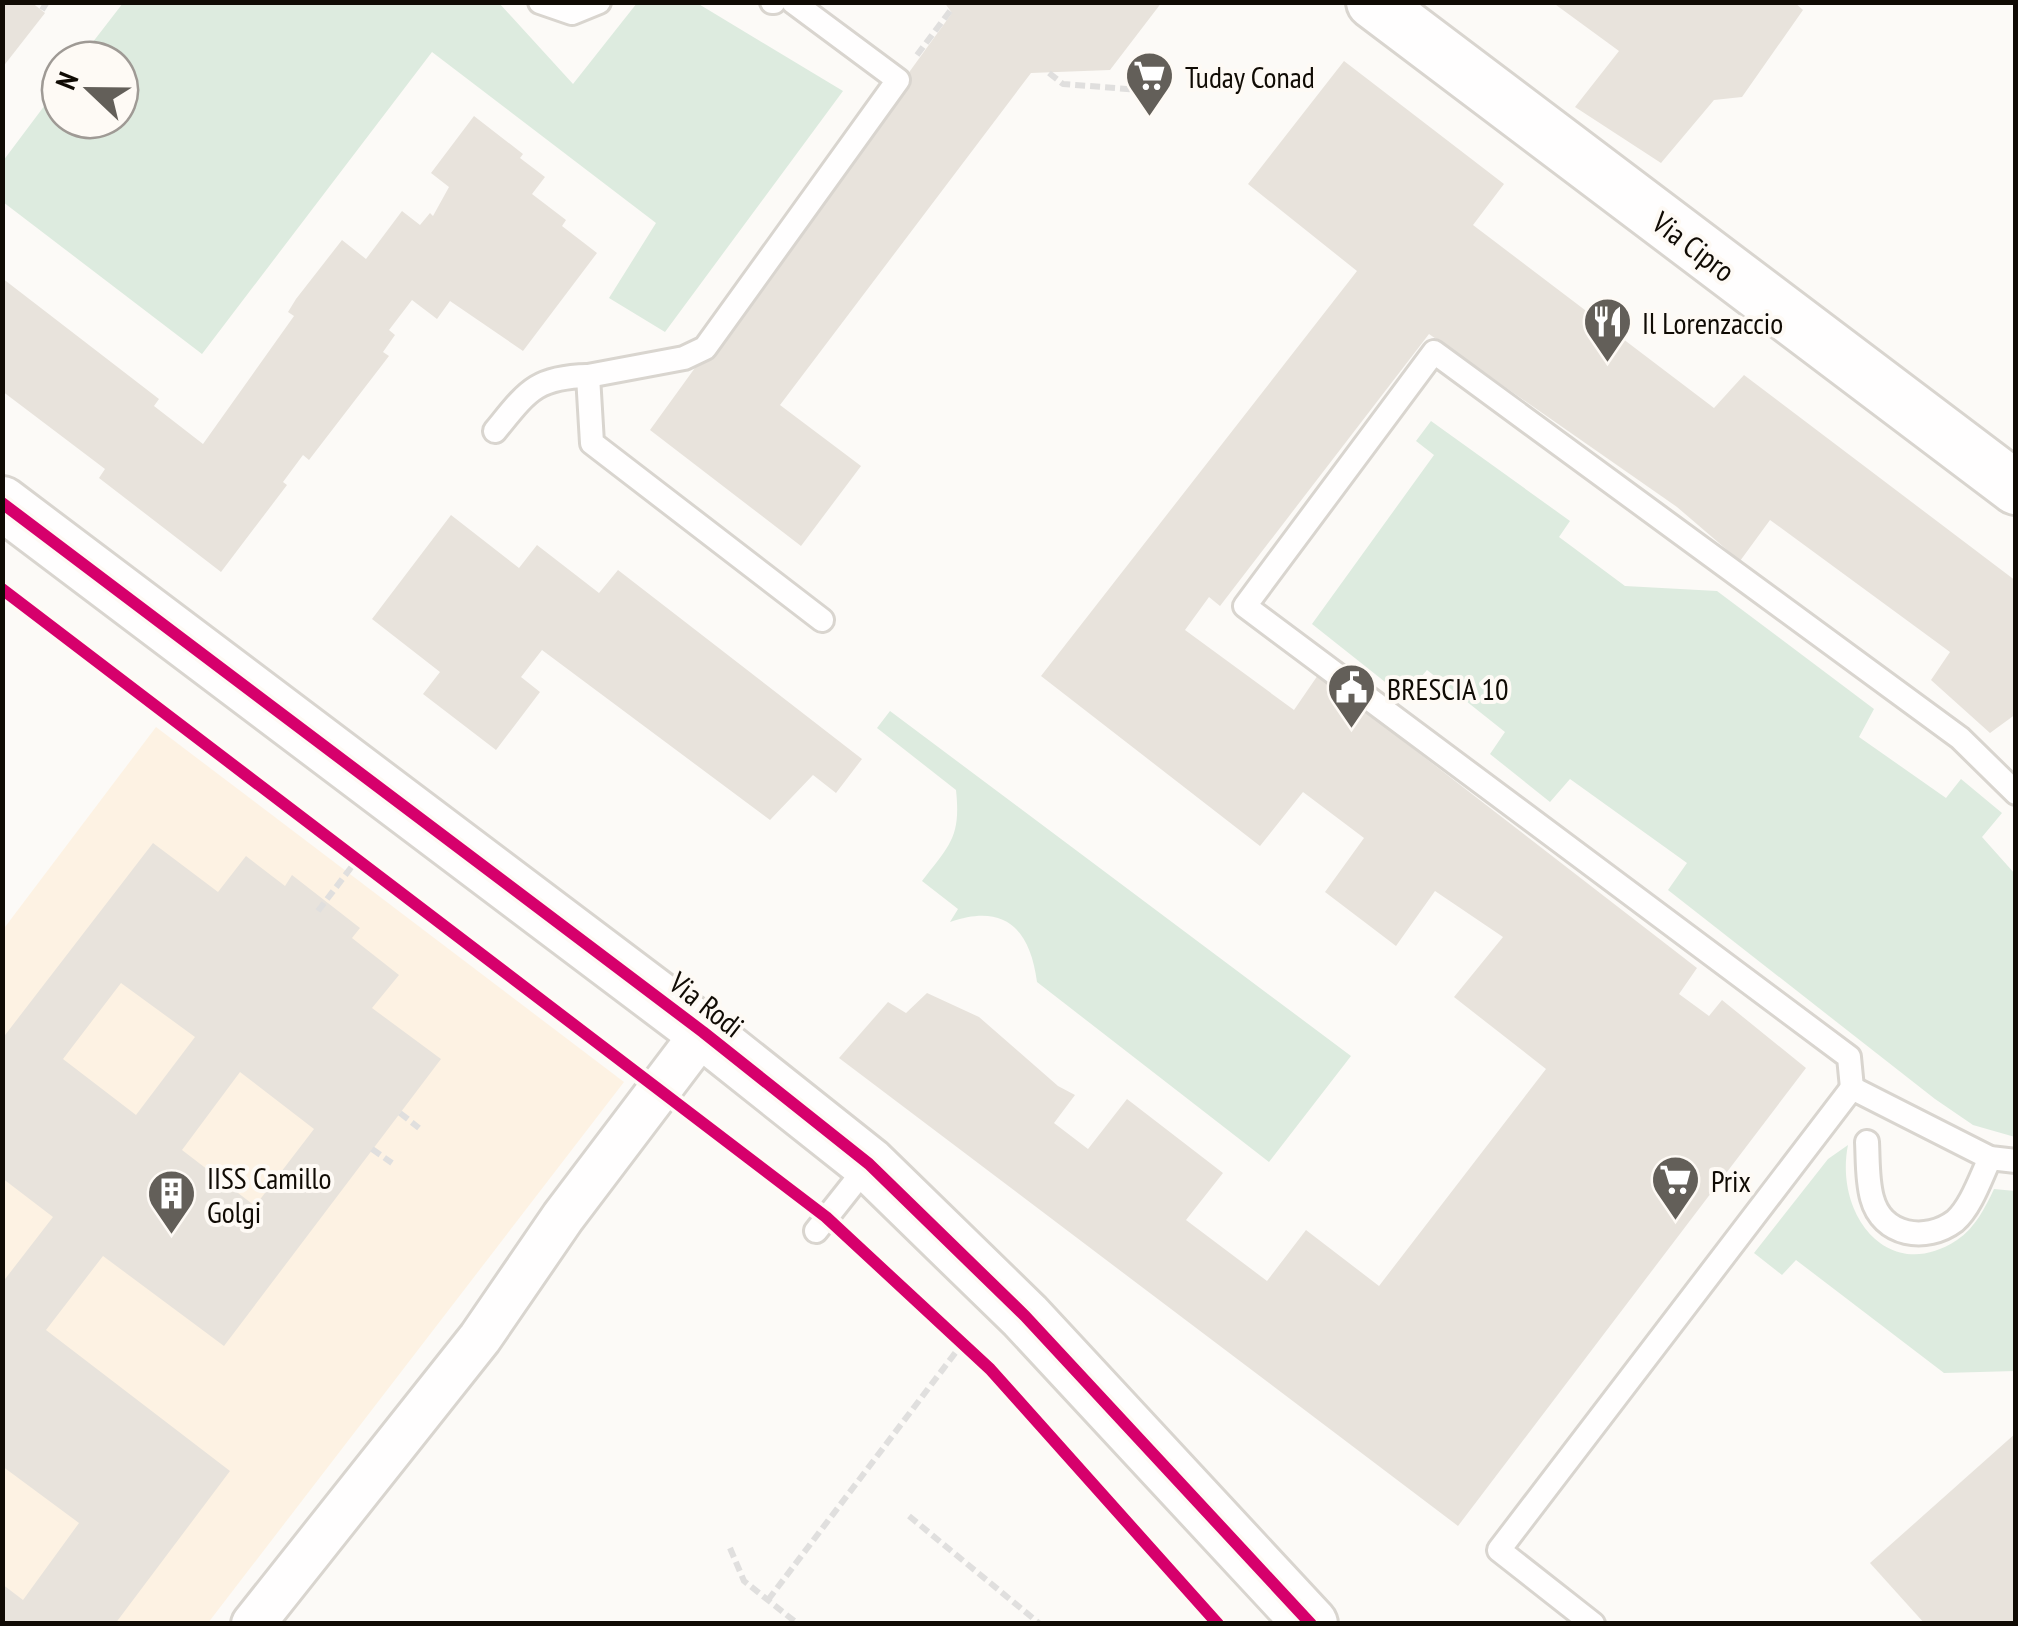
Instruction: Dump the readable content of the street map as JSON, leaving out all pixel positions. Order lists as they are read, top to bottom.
{
  "streets": {
    "street": ["Via Cipro", "Via Rodi"]
  },
  "places": {
    "supermarket": ["Tuday Conad", "Prix"],
    "restaurant": ["Il Lorenzaccio"],
    "public building": ["BRESCIA 10"],
    "building": ["IISS Camillo Golgi"]
  },
  "north": "left"
}
